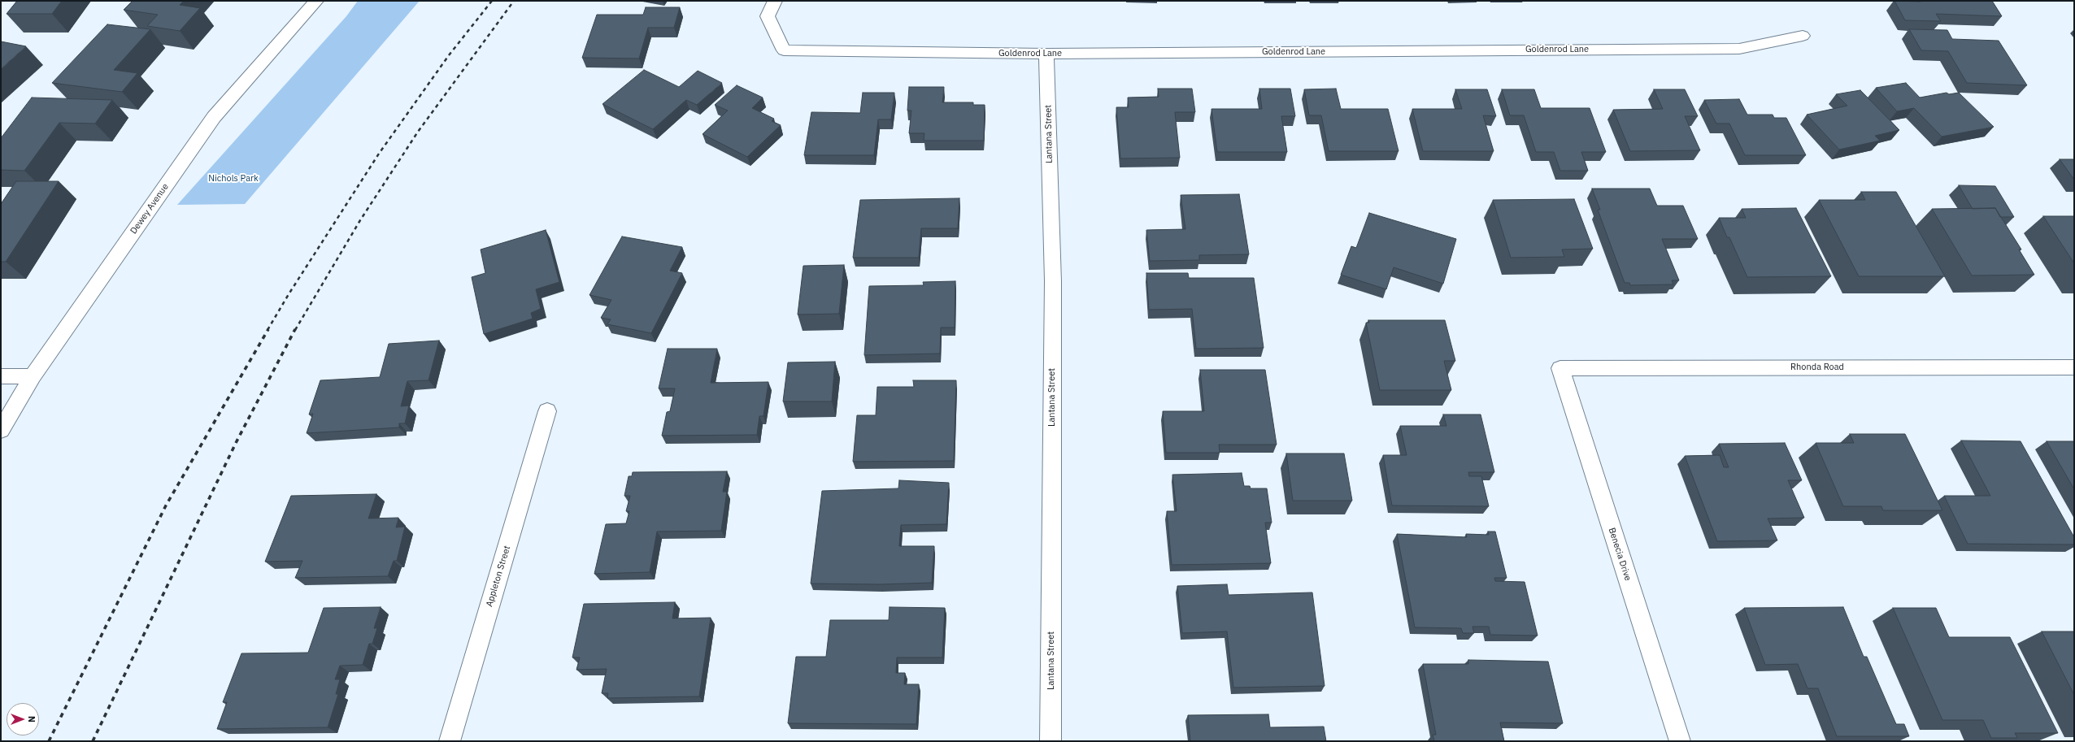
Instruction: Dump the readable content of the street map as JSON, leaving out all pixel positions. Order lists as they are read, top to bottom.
{
  "streets": {
    "street": [
      "Goldenrod Lane",
      "Lantana Street",
      "Dewey Avenue",
      "Rhonda Road",
      "Benecia Drive",
      "Appleton Street"
    ]
  },
  "crossings": [
    ["Goldenrod Lane", "Lantana Street"],
    ["Rhonda Road", "Benecia Drive"]
  ],
  "parks": ["Nichols Park"],
  "north": "right"
}
